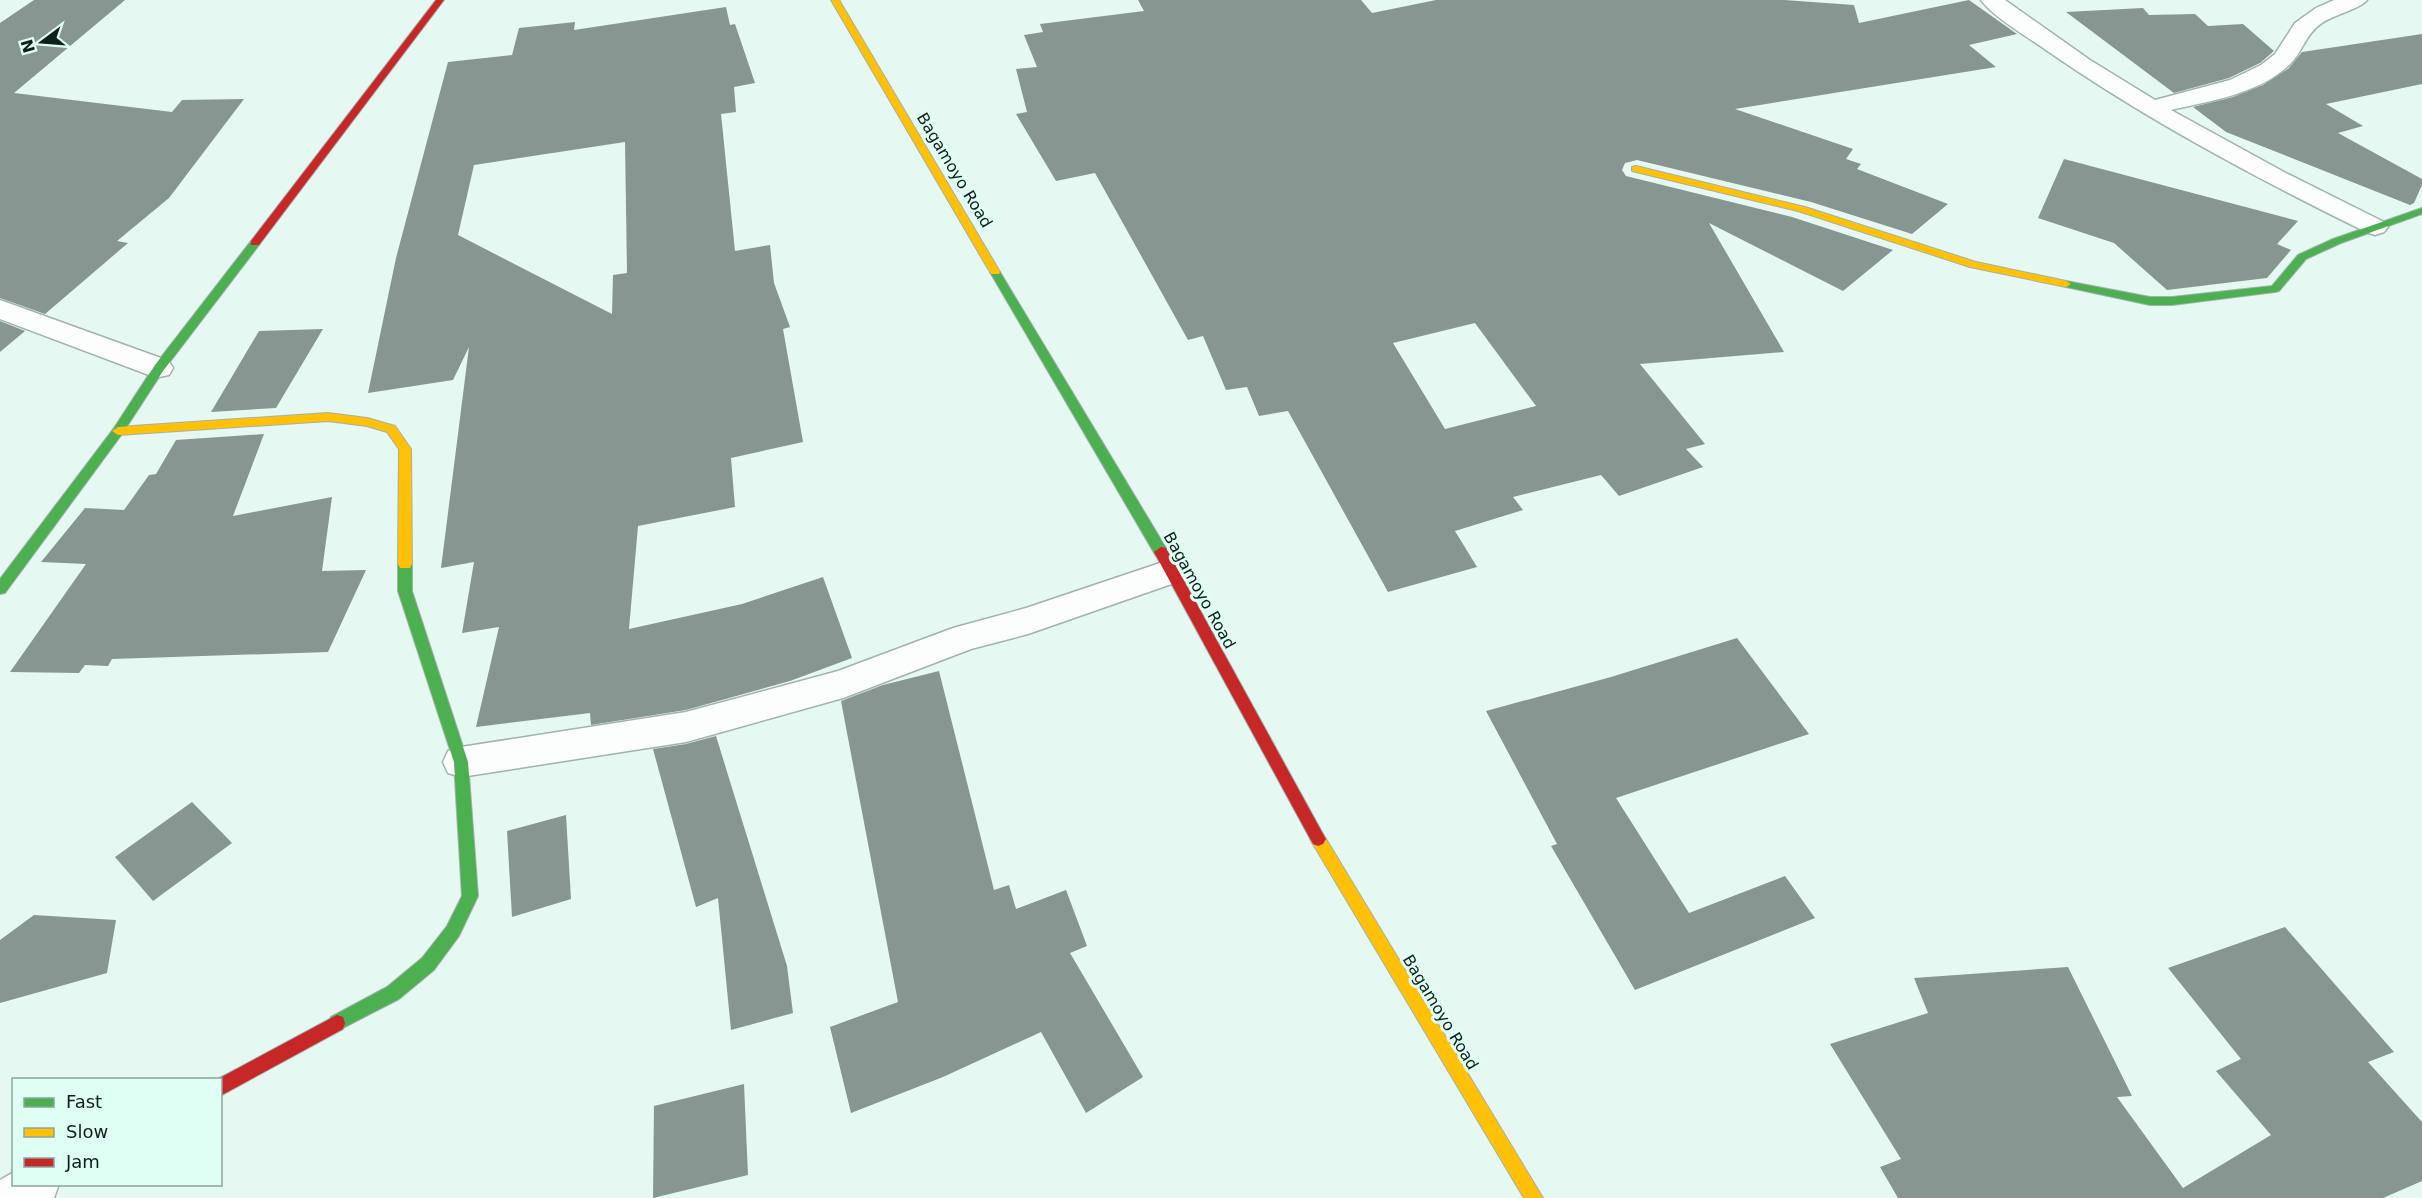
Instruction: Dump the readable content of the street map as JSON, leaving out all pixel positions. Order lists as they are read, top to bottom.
{
  "streets": {
    "main road": ["Bagamoyo Road"]
  },
  "legend": ["Fast", "Slow", "Jam"],
  "north": "left"
}
